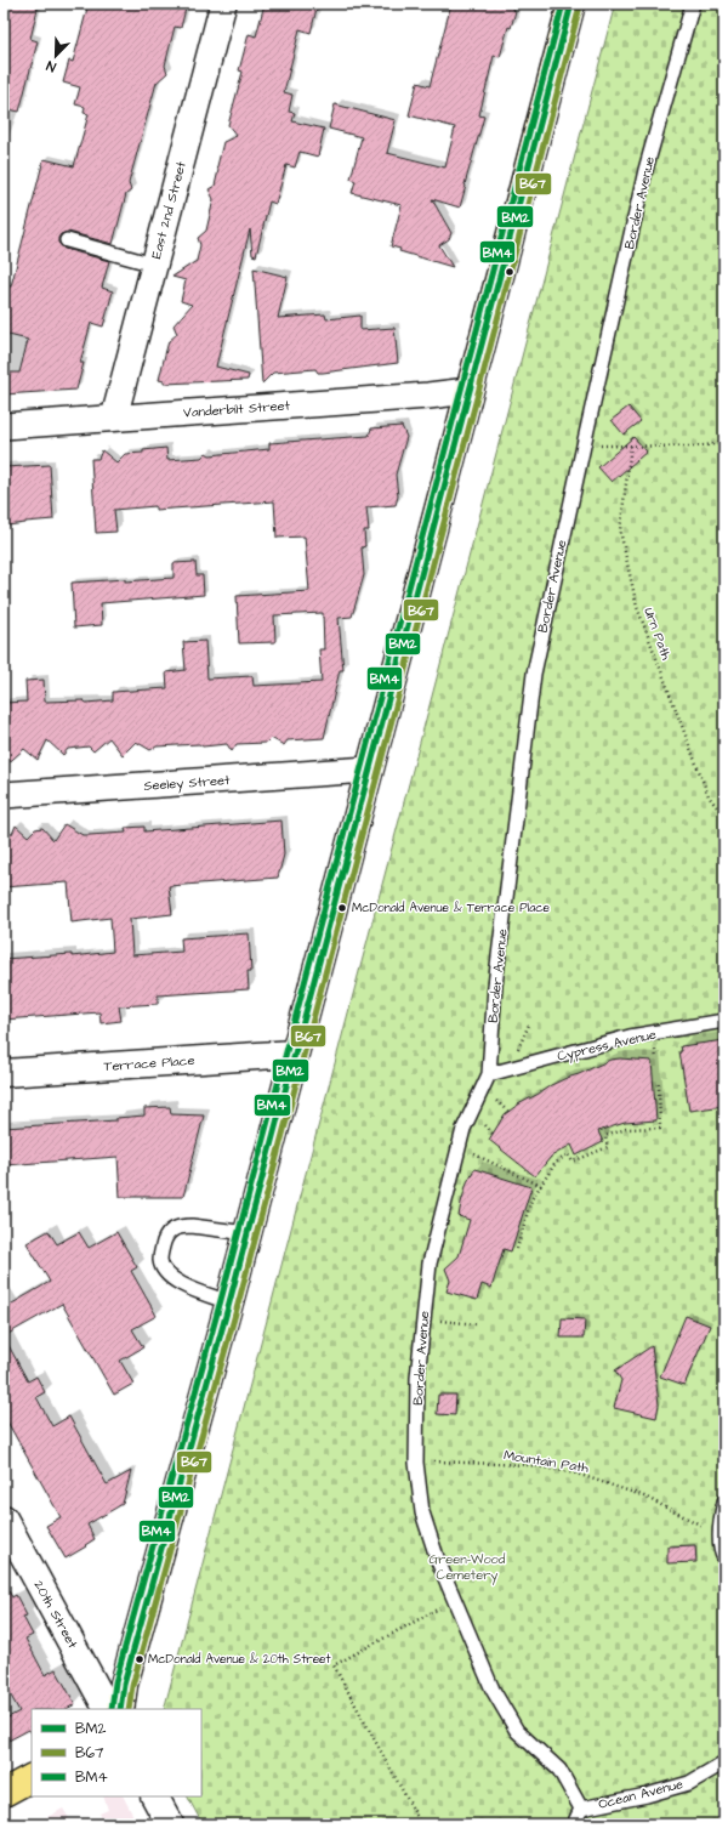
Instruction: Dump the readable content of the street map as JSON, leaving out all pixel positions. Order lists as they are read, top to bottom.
{
  "streets": {
    "main road": ["Terrace Place", "20th Street"],
    "street": ["East 2nd Street", "Vanderbilt Street", "Seeley Street"],
    "lane": ["Border Avenue", "Cypress Avenue", "Ocean Avenue"],
    "path": ["Urn Path", "Mountain Path"]
  },
  "crossings": [
    ["Border Avenue", "Cypress Avenue"],
    ["Border Avenue", "Mountain Path"],
    ["Border Avenue", "Ocean Avenue"],
    ["East 2nd Street", "Vanderbilt Street"]
  ],
  "parks": ["Green-Wood Cemetery"],
  "places": ["McDonald Avenue & Terrace Place", "McDonald Avenue & 20th Street"],
  "lines": ["transit line BM2", "transit line BM4", "transit line B67"],
  "legend": ["BM2", "B67", "BM4"],
  "north": "bottom left"
}
